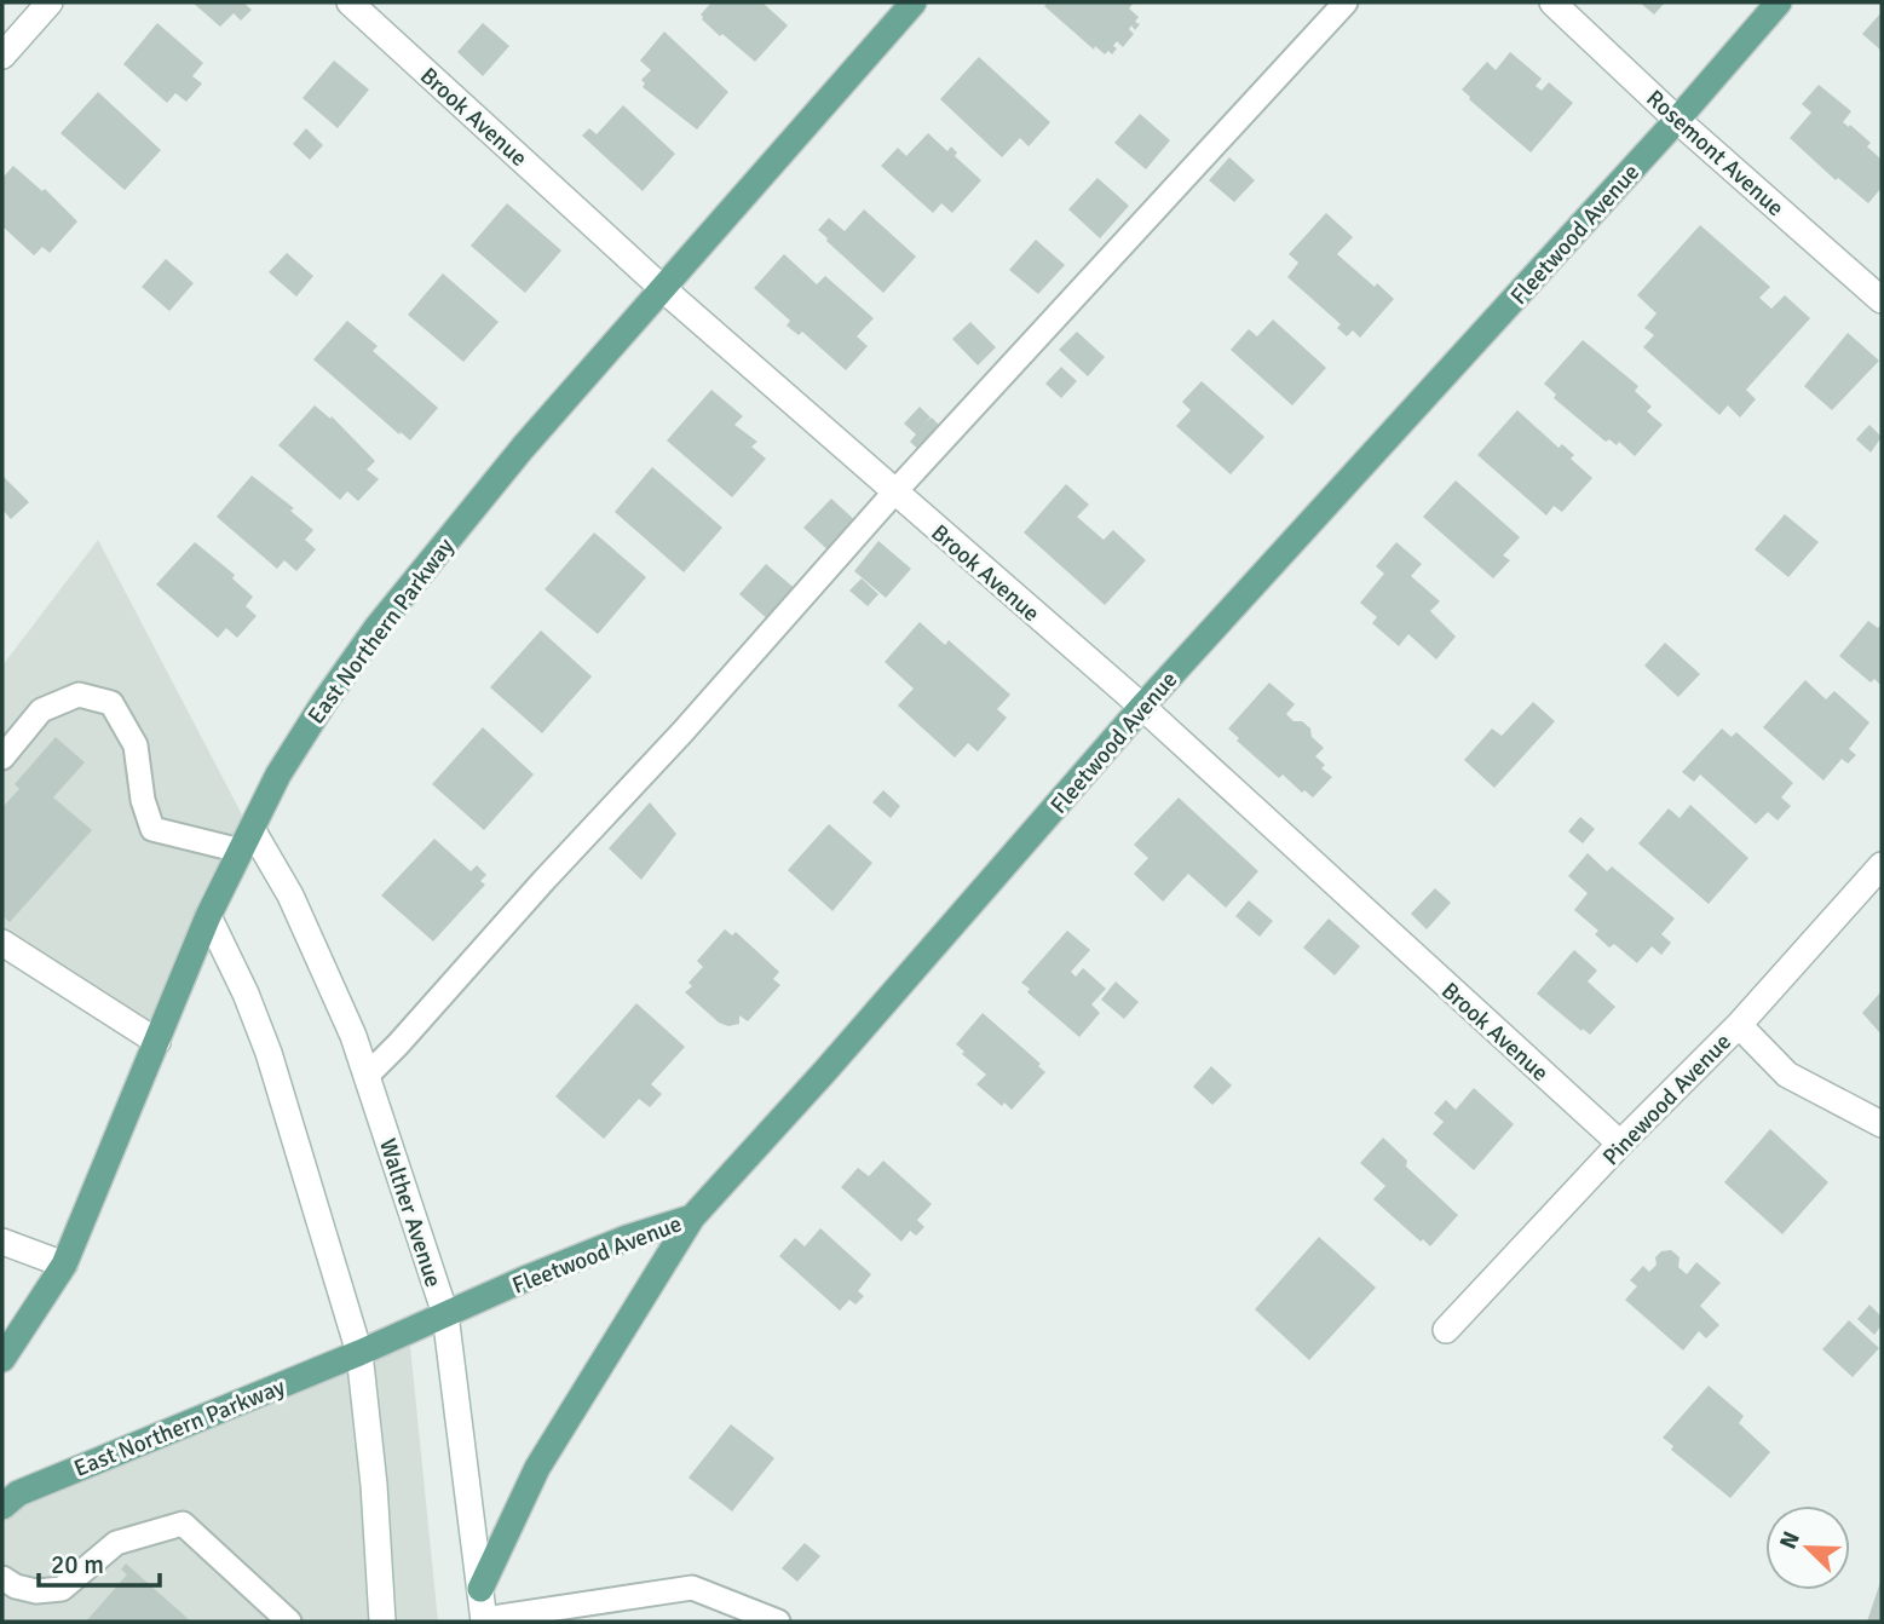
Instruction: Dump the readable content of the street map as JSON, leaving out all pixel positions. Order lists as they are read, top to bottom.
{
  "streets": {
    "main road": ["Fleetwood Avenue", "East Northern Parkway"],
    "street": [
      "Brook Avenue",
      "Rosemont Avenue",
      "Pinewood Avenue",
      "Walther Avenue"
    ]
  },
  "crossings": [
    ["Brook Avenue", "Fleetwood Avenue"],
    ["Brook Avenue", "East Northern Parkway"],
    ["Brook Avenue", "Pinewood Avenue"],
    ["Rosemont Avenue", "Fleetwood Avenue"],
    ["Fleetwood Avenue", "East Northern Parkway"],
    ["Fleetwood Avenue", "Walther Avenue"],
    ["East Northern Parkway", "Walther Avenue"]
  ],
  "scale_bar": "20 m",
  "north": "top left"
}
